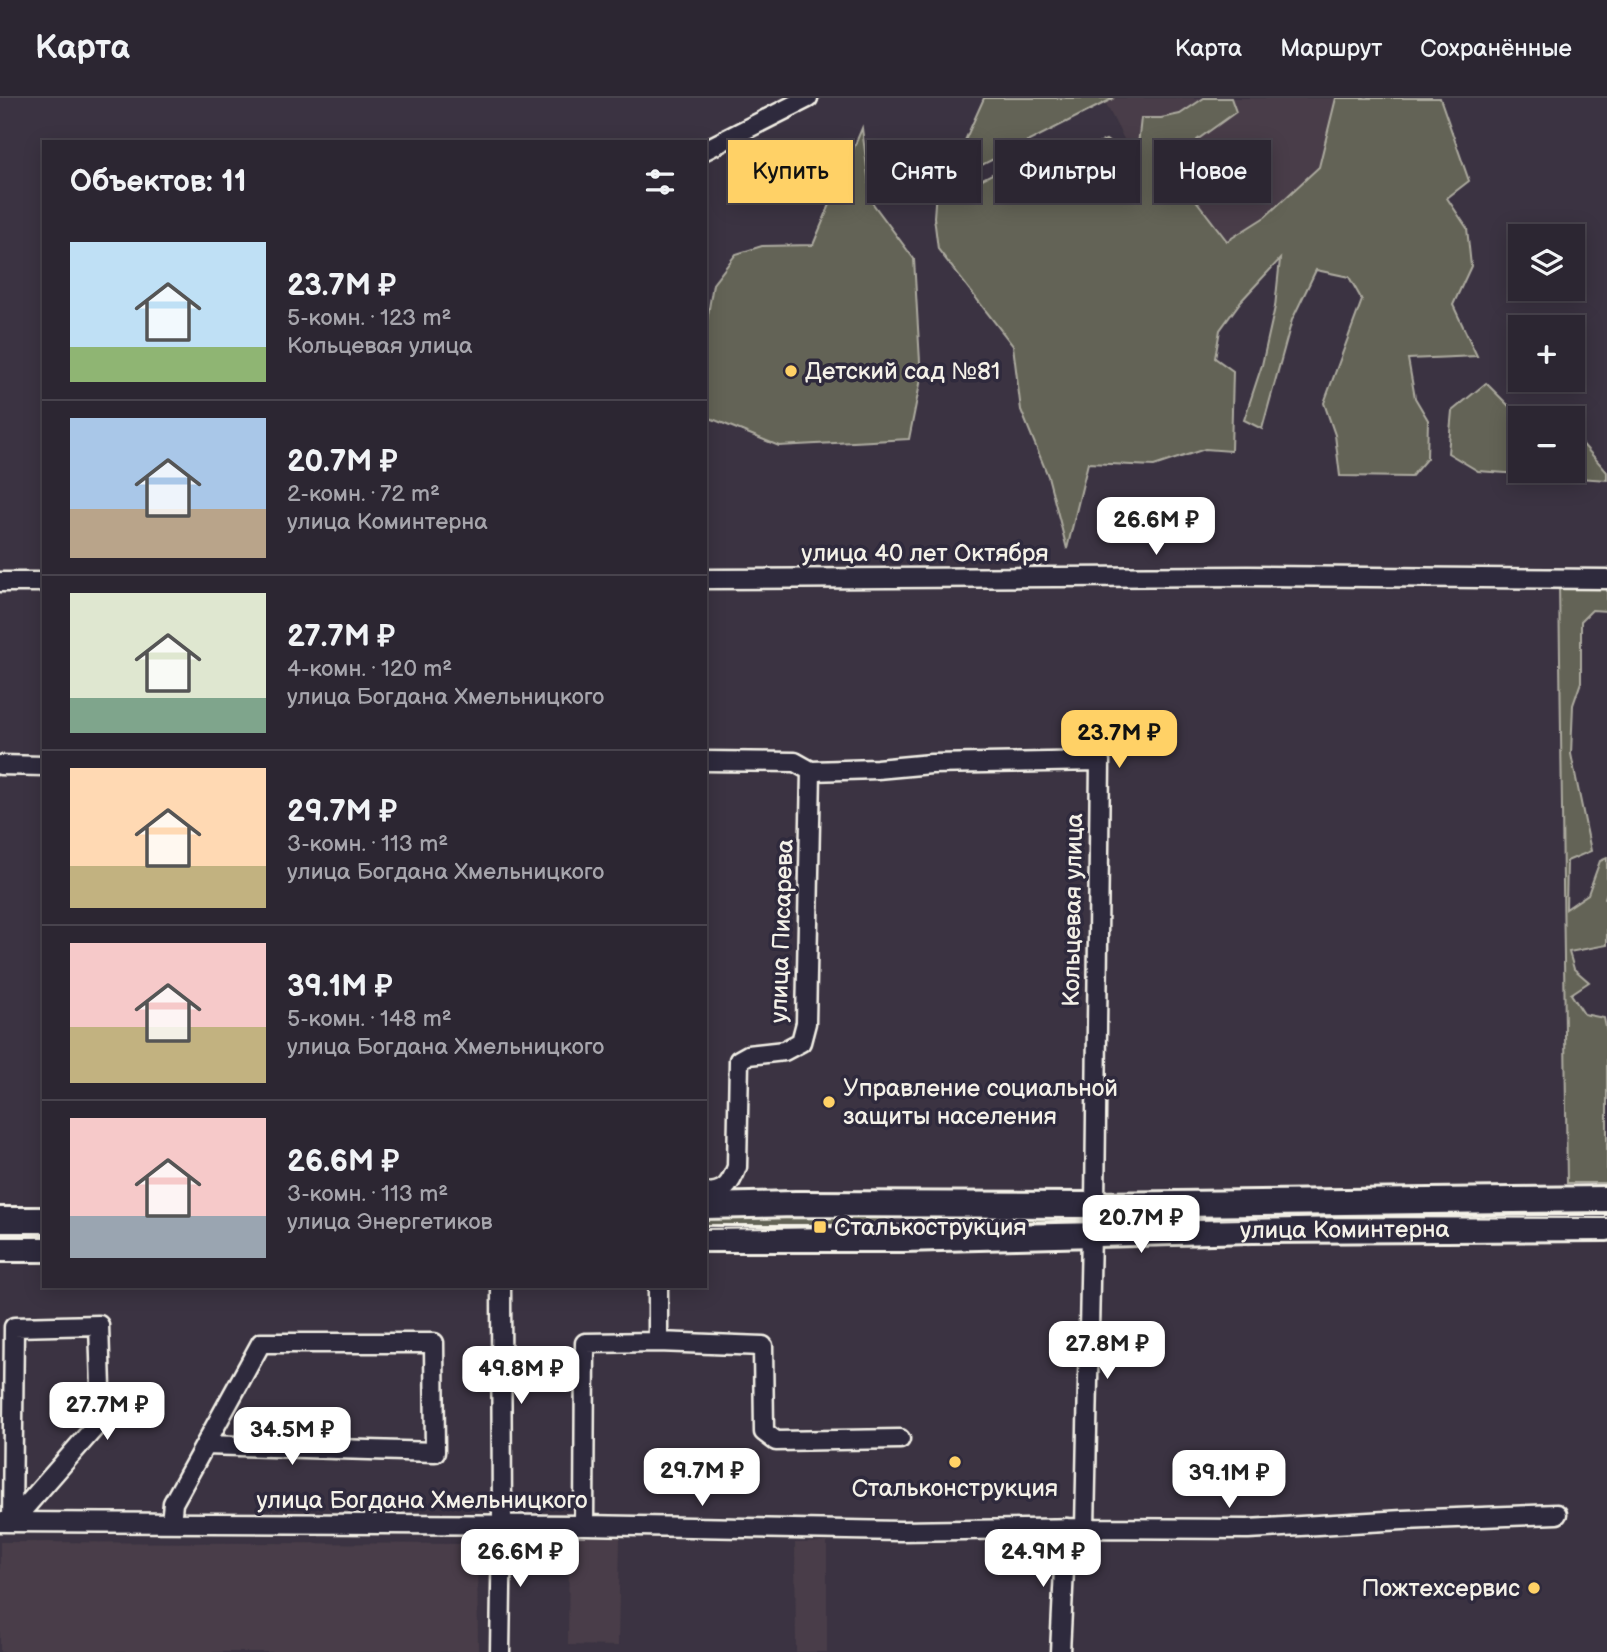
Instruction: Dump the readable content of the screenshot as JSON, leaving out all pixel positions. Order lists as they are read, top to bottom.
{
  "streets": {
    "street": [
      "улица 40 лет Октября",
      "Кольцевая улица",
      "улица Писарева",
      "улица Коминтерна",
      "улица Богдана Хмельницкого"
    ]
  },
  "crossings": [
    ["Кольцевая улица", "улица Писарева"],
    ["Кольцевая улица", "улица Коминтерна"]
  ],
  "places": {
    "other": [
      "Детский сад №81",
      "Управление социальной защиты населения",
      "Стальконструкция",
      "Пожтехсервис"
    ],
    "transit": ["Сталькострукция"]
  },
  "page": {
    "header": "Карта",
    "nav": ["Карта", "Маршрут", "Сохранённые"],
    "chip": [
      "Купить",
      "Снять",
      "Фильтры",
      "Новое"
    ],
    "heading": "Объектов: 11",
    "map_buttons": ["+", "−"],
    "list": [
      {
        "name": "23.7M ₽",
        "note": "5-комн. · 123 m² · Кольцевая улица"
      },
      {
        "name": "20.7M ₽",
        "note": "2-комн. · 72 m² · улица Коминтерна"
      },
      {
        "name": "27.7M ₽",
        "note": "4-комн. · 120 m² · улица Богдана Хмельницкого"
      },
      {
        "name": "29.7M ₽",
        "note": "3-комн. · 113 m² · улица Богдана Хмельницкого"
      },
      {
        "name": "39.1M ₽",
        "note": "5-комн. · 148 m² · улица Богдана Хмельницкого"
      },
      {
        "name": "26.6M ₽",
        "note": "3-комн. · 113 m² · улица Энергетиков"
      }
    ],
    "price": [
      "26.6M ₽",
      "23.7M ₽",
      "20.7M ₽",
      "27.8M ₽",
      "49.8M ₽",
      "27.7M ₽",
      "34.5M ₽",
      "29.7M ₽",
      "39.1M ₽",
      "26.6M ₽",
      "24.9M ₽"
    ]
  }
}
